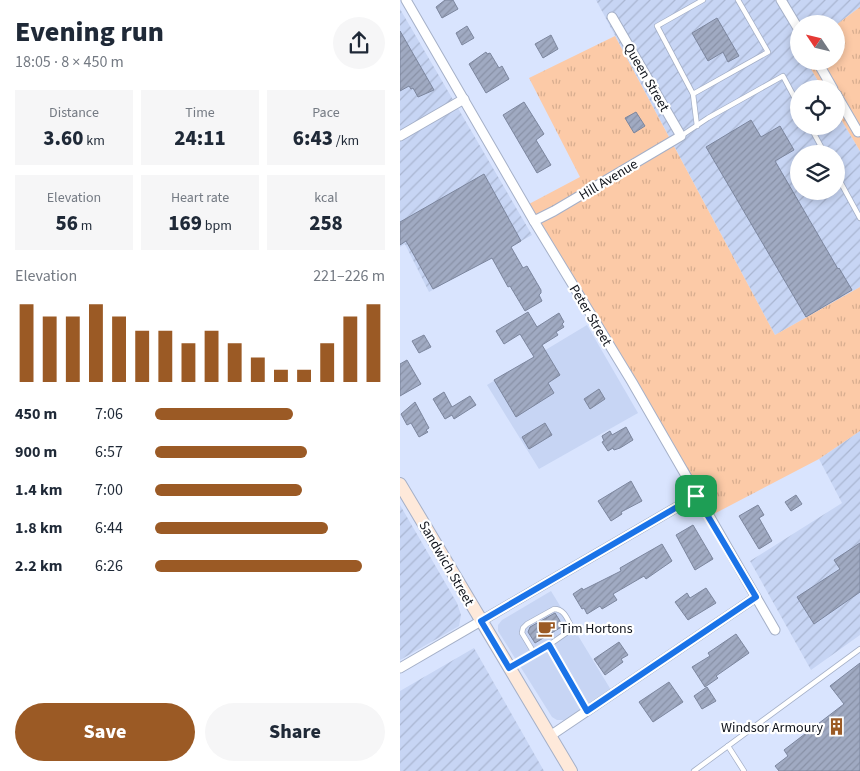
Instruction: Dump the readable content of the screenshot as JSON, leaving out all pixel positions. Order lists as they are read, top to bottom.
{
  "streets": {
    "main road": ["Sandwich Street"],
    "street": ["Queen Street", "Hill Avenue", "Peter Street"]
  },
  "crossings": [
    ["Queen Street", "Hill Avenue"],
    ["Hill Avenue", "Peter Street"]
  ],
  "places": {
    "cafe": ["Tim Hortons"],
    "building": ["Windsor Armoury"]
  },
  "north": "top left",
  "page": {
    "heading": ["Evening run", "18:05 · 8 × 450 m"],
    "stats": [
      ["Distance", "3.60 km"],
      ["Time", "24:11"],
      ["Pace", "6:43 /km"],
      ["Elevation", "56 m"],
      ["Heart rate", "169 bpm"],
      ["kcal", "258"]
    ],
    "chart": ["Elevation", "221–226 m"],
    "list": [
      {
        "name": "450 m",
        "note": "7:06"
      },
      {
        "name": "900 m",
        "note": "6:57"
      },
      {
        "name": "1.4 km",
        "note": "7:00"
      },
      {
        "name": "1.8 km",
        "note": "6:44"
      },
      {
        "name": "2.2 km",
        "note": "6:26"
      }
    ],
    "buttons": ["Save", "Share"]
  }
}
